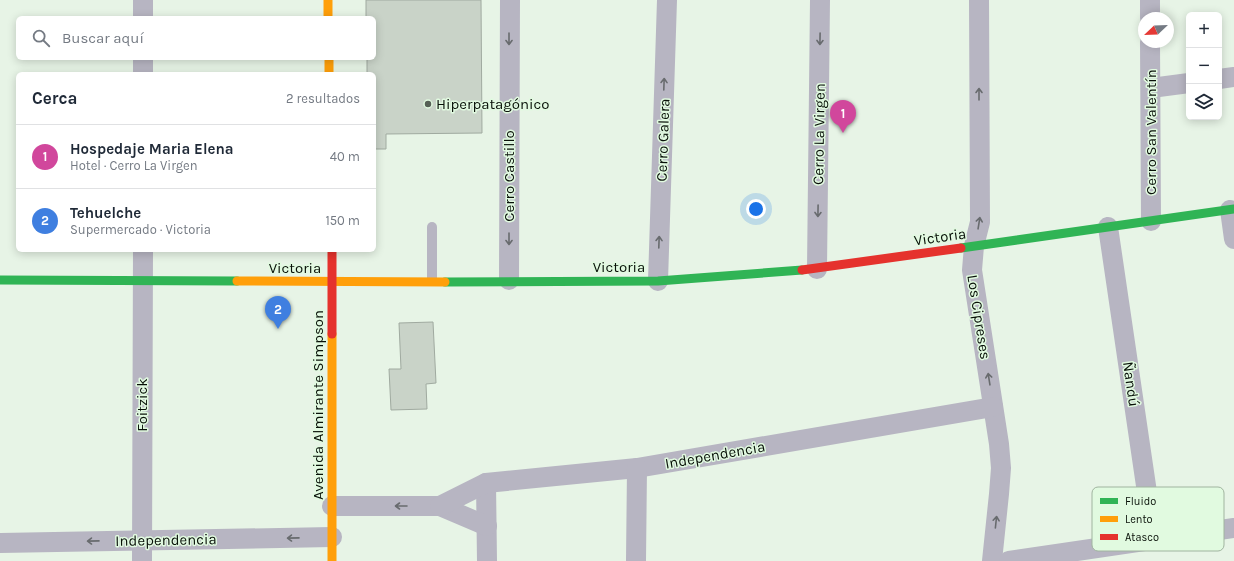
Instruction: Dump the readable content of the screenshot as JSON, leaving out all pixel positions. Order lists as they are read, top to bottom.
{
  "streets": {
    "street": [
      "Cerro San Valentín",
      "Cerro La Virgen",
      "Cerro Galera",
      "Cerro Castillo",
      "Victoria",
      "Los Cipreses",
      "Ñandú",
      "Foitzick",
      "Avenida Almirante Simpson",
      "Independencia"
    ]
  },
  "crossings": [
    ["Cerro San Valentín", "Victoria"],
    ["Cerro La Virgen", "Victoria"],
    ["Cerro Galera", "Victoria"],
    ["Cerro Castillo", "Victoria"],
    ["Victoria", "Los Cipreses"],
    ["Victoria", "Ñandú"],
    ["Victoria", "Foitzick"],
    ["Victoria", "Avenida Almirante Simpson"],
    ["Los Cipreses", "Independencia"],
    ["Foitzick", "Independencia"],
    ["Avenida Almirante Simpson", "Independencia"]
  ],
  "one_way": [
    "Cerro La Virgen",
    "Cerro Galera",
    "Cerro Castillo",
    "Los Cipreses",
    "Independencia"
  ],
  "places": ["Hiperpatagónico"],
  "legend": ["Fluido", "Lento", "Atasco"],
  "north": "bottom left",
  "page": {
    "map_buttons": ["+", "−"],
    "search": "Buscar aquí",
    "heading": ["Cerca", "2 resultados"],
    "pins": ["1", "2"],
    "list": [
      {
        "mark": "1",
        "name": "Hospedaje Maria Elena",
        "note": "Hotel · Cerro La Virgen",
        "value": "40 m"
      },
      {
        "mark": "2",
        "name": "Tehuelche",
        "note": "Supermercado · Victoria",
        "value": "150 m"
      }
    ]
  }
}
